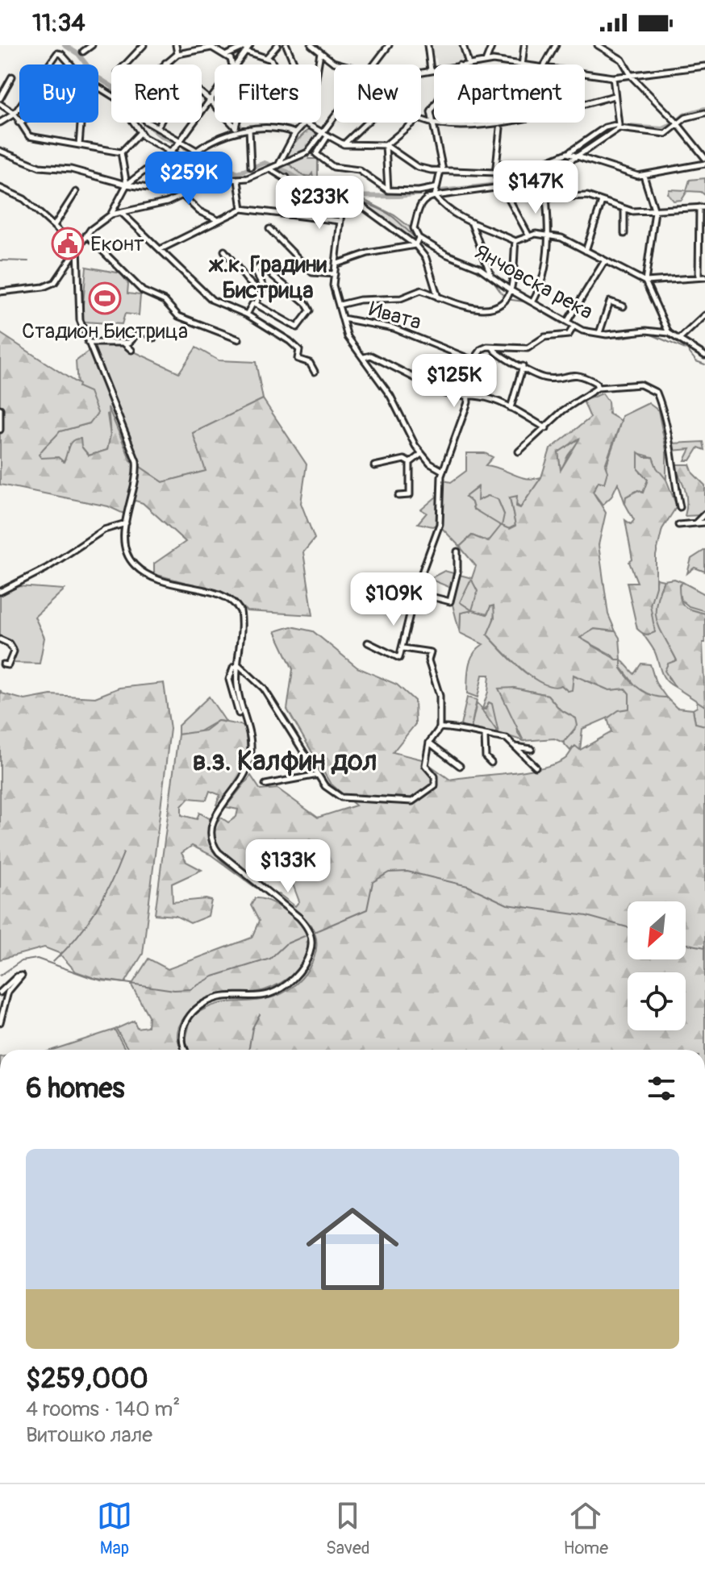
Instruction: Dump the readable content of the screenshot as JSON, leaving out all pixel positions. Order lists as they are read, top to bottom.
{
  "streets": {
    "street": ["Янчовска река", "Ивата"]
  },
  "districts": ["ж.к. Градини Бистрица", "в.з. Калфин дол"],
  "places": {
    "public building": ["Еконт"],
    "sports": ["Стадион Бистрица"]
  },
  "north": "bottom left",
  "page": {
    "status": "11:34",
    "chip": [
      "Buy",
      "Rent",
      "Filters",
      "New",
      "Apartment"
    ],
    "price": [
      "$259K",
      "$147K",
      "$233K",
      "$125K",
      "$109K",
      "$133K"
    ],
    "heading": "6 homes",
    "list": [
      {
        "name": "$259,000",
        "note": "4 rooms · 140 m² · Витошко лале"
      }
    ],
    "tabs": ["Map", "Saved", "Home"]
  }
}
